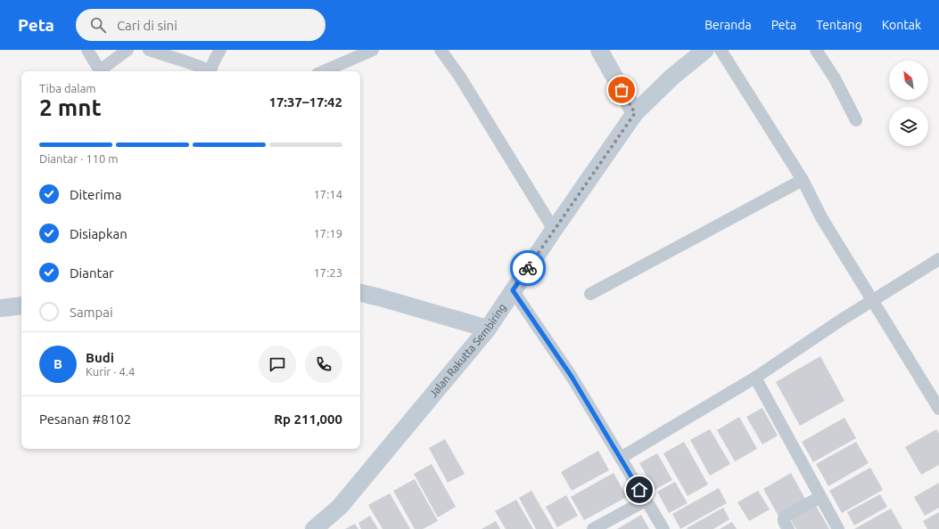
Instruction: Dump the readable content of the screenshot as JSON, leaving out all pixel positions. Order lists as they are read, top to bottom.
{
  "streets": {
    "main road": ["Jalan Rakutta Sembiring"]
  },
  "north": "top left",
  "page": {
    "header": "Peta",
    "search": "Cari di sini",
    "nav": [
      "Beranda",
      "Peta",
      "Tentang",
      "Kontak"
    ],
    "heading": ["2 mnt", "Tiba dalam", "17:37–17:42"],
    "panel": [
      "Budi",
      "Kurir · 4.4",
      "Pesanan #8102",
      "Rp 211,000"
    ],
    "bar": "Diantar · 110 m",
    "list": [
      ["Diterima", "17:14"],
      ["Disiapkan", "17:19"],
      ["Diantar", "17:23"],
      "Sampai"
    ],
    "round": "B"
  }
}
